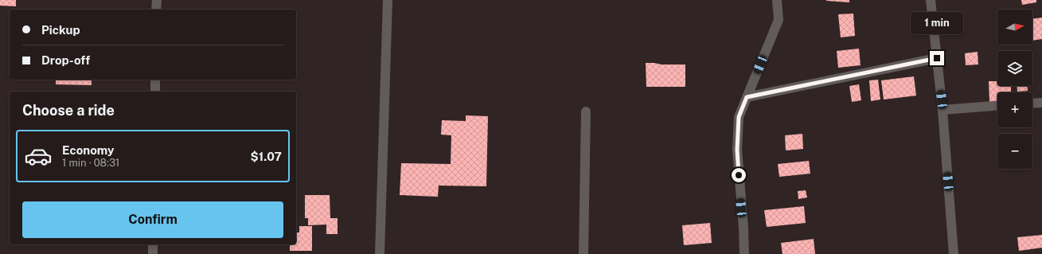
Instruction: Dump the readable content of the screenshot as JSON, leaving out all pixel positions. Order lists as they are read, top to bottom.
{
  "north": "right",
  "page": {
    "map_buttons": ["+", "−"],
    "banner": ["Pickup", "Drop-off"],
    "bubble": "1 min",
    "heading": "Choose a ride",
    "list": [
      {
        "name": "Economy",
        "note": "1 min · 08:31",
        "value": "$1.07"
      }
    ],
    "buttons": "Confirm"
  }
}
